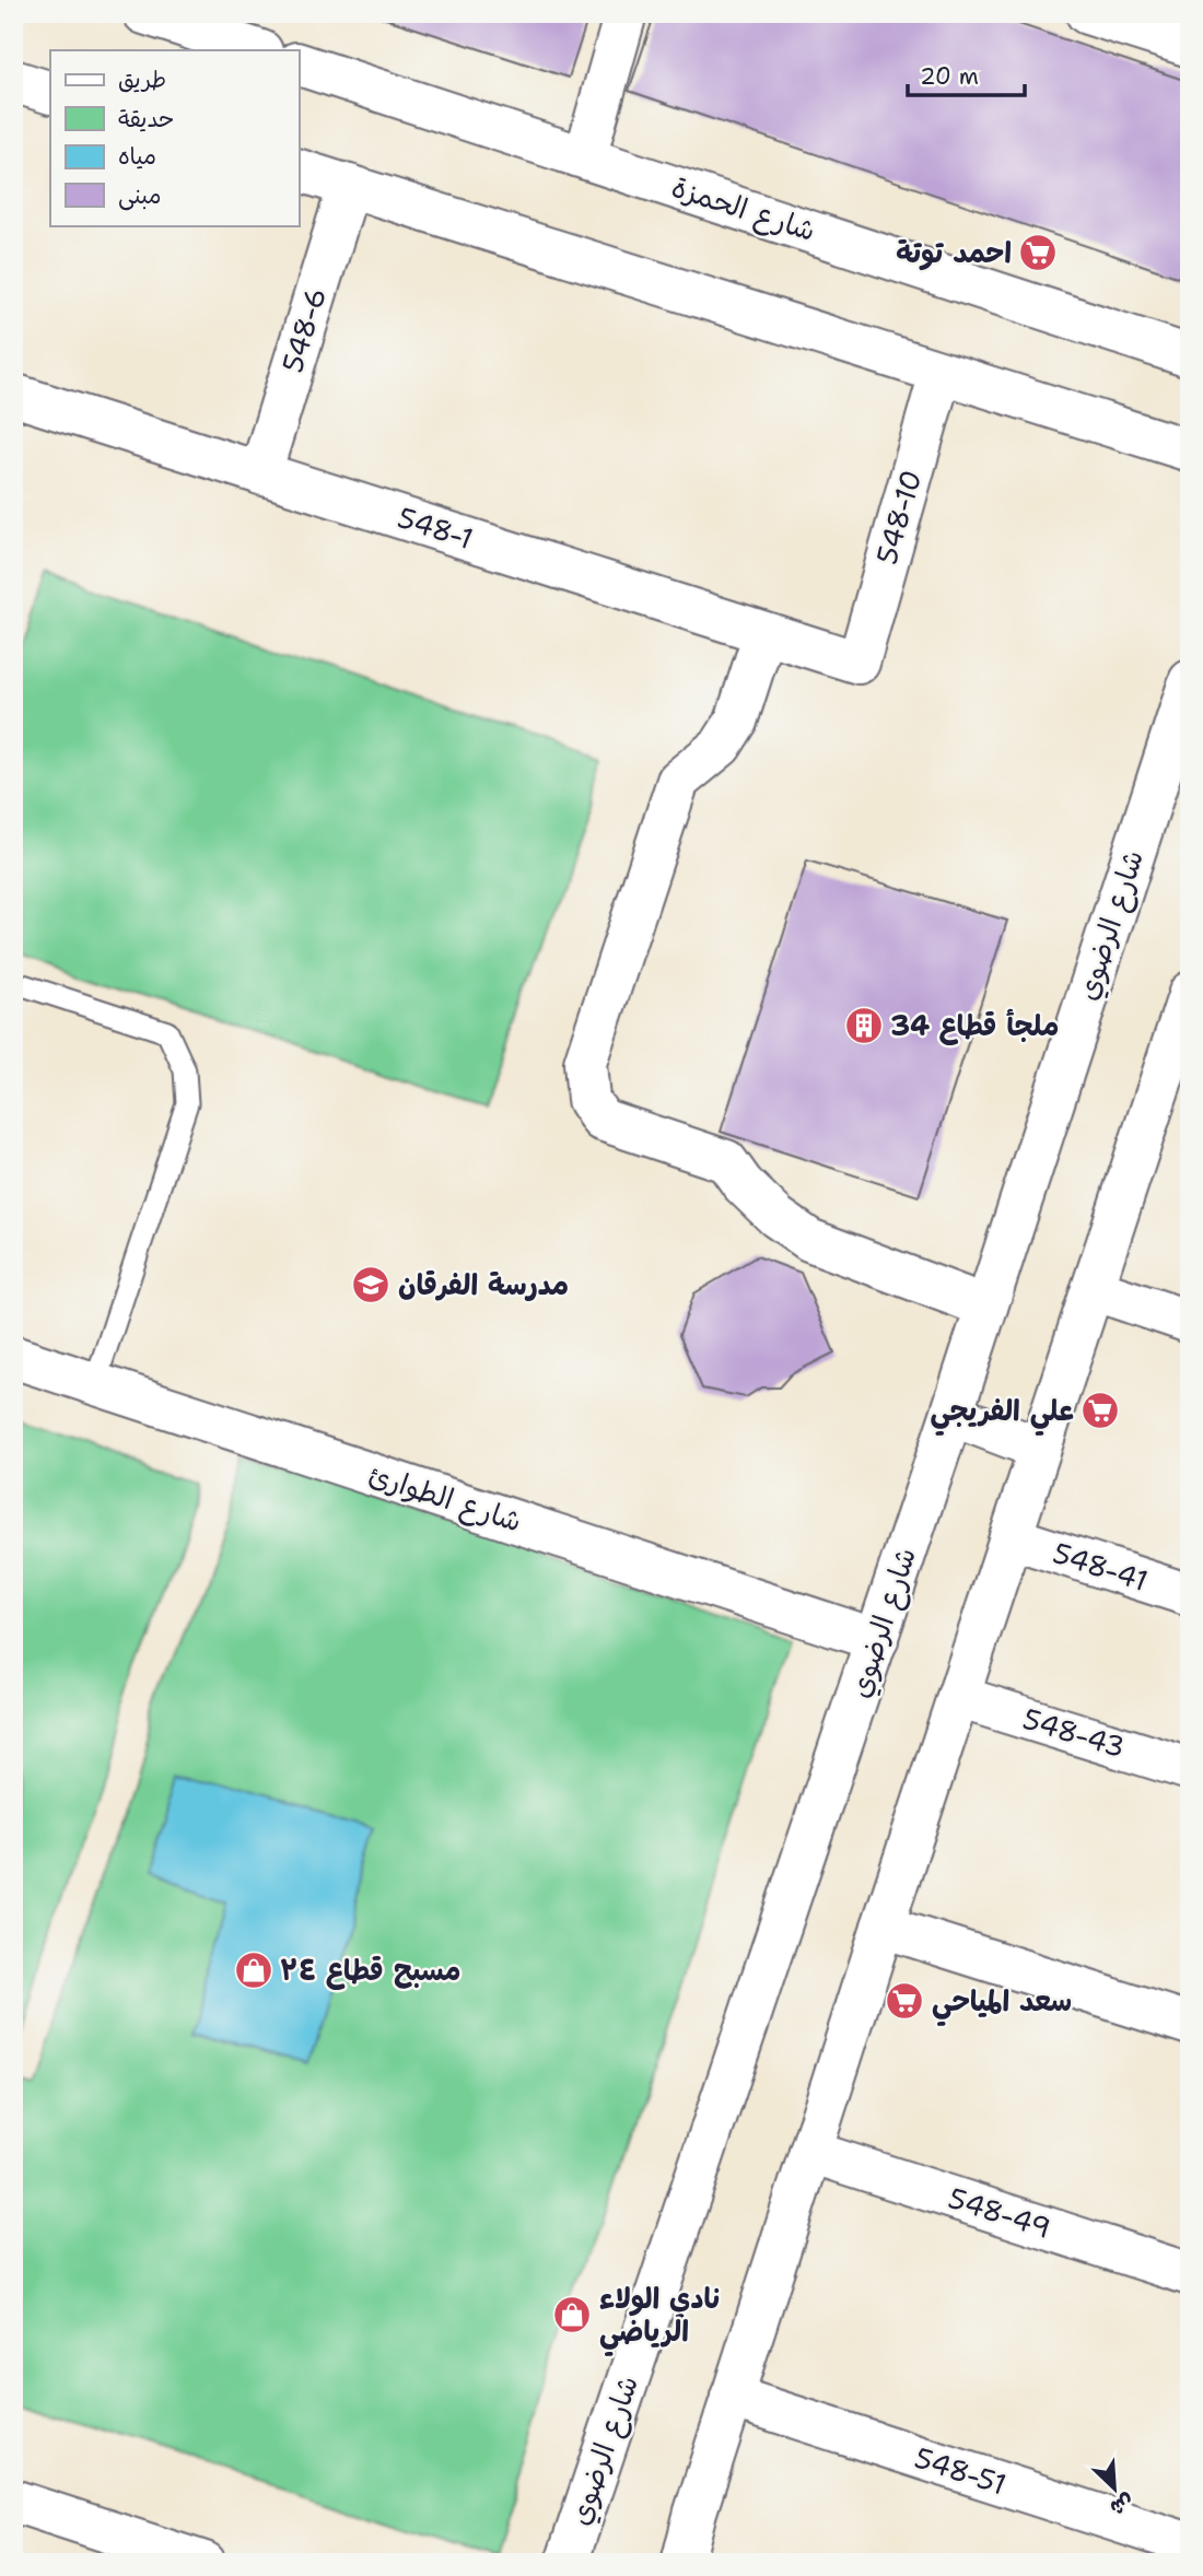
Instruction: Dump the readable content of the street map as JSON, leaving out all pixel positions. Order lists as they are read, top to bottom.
{
  "streets": {
    "street": [
      "شارع الحمزة",
      "548-6",
      "548-10",
      "548-1",
      "شارع الرضوي",
      "شارع الطوارئ",
      "548-41",
      "548-43",
      "548-49",
      "548-51"
    ]
  },
  "crossings": [
    ["548-6", "548-1"],
    ["548-10", "548-1"],
    ["شارع الرضوي", "شارع الطوارئ"]
  ],
  "places": {
    "supermarket": ["احمد توتة", "علي الفريجي", "سعد المياحي"],
    "building": ["ملجأ قطاع 34"],
    "school or university": ["مدرسة الفرقان"],
    "shop": ["مسبح قطاع ٣٤", "نادي الولاء الرياضي"]
  },
  "legend": [
    "طريق",
    "حديقة",
    "مياه",
    "مبنى"
  ],
  "scale_bar": "20 m",
  "north": "bottom right"
}
